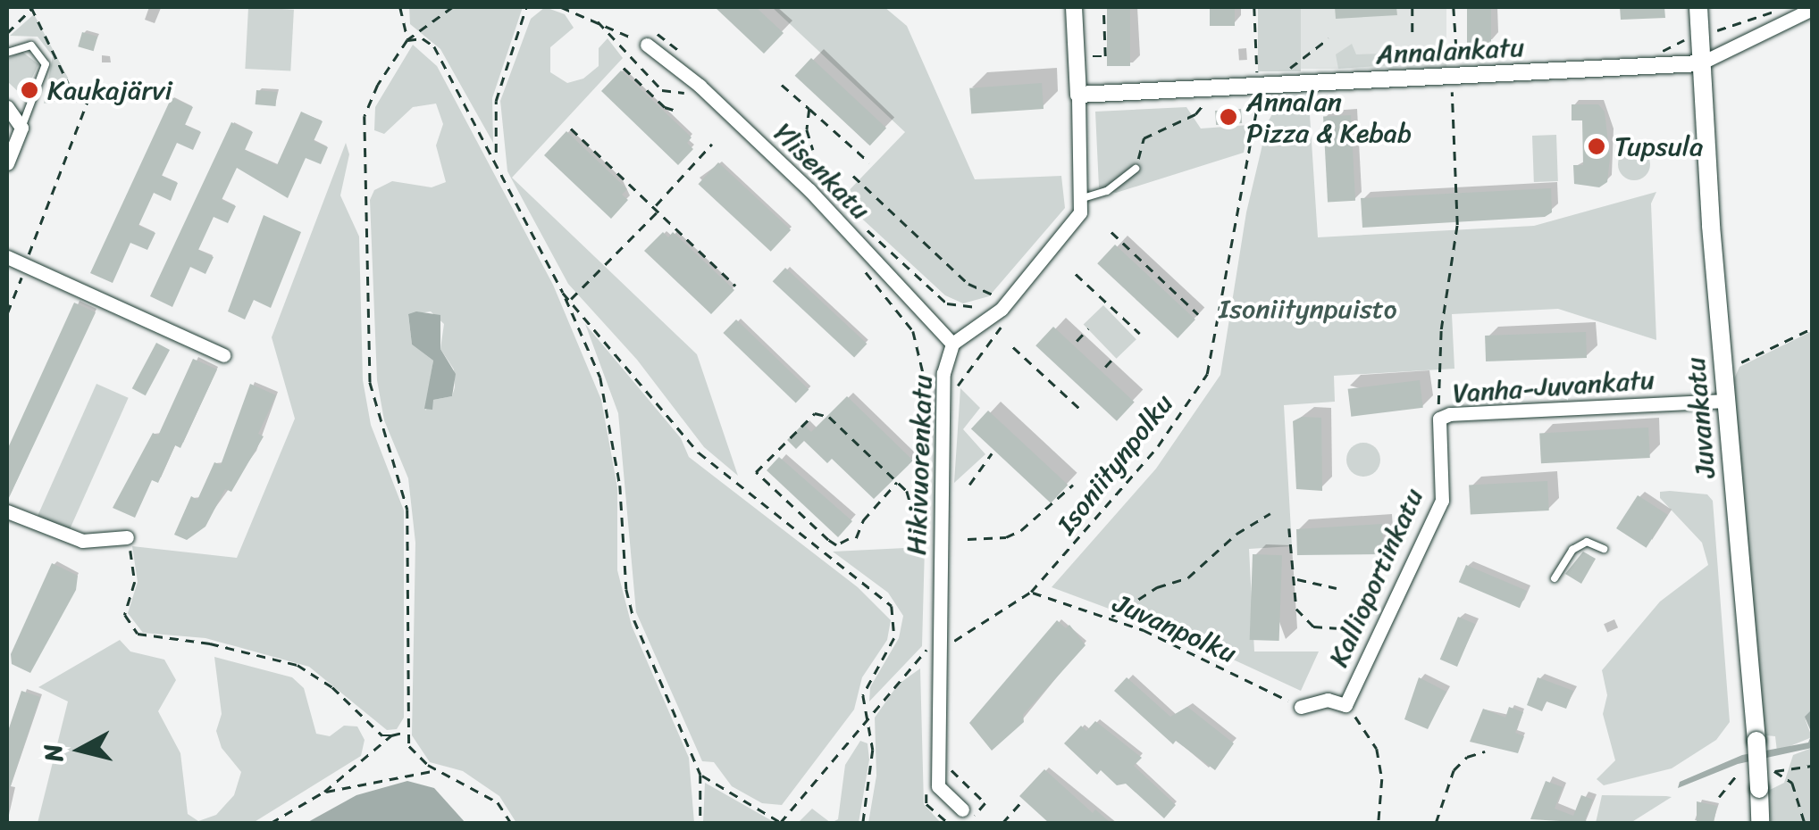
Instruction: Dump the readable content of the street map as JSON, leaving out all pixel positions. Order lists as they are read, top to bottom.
{
  "streets": {
    "main road": ["Juvankatu"],
    "street": [
      "Annalankatu",
      "Ylisenkatu",
      "Vanha-Juvankatu",
      "Hikivuorenkatu",
      "Kallioportinkatu"
    ],
    "path": ["Isoniitynpolku", "Juvanpolku"]
  },
  "crossings": [
    ["Annalankatu", "Juvankatu"],
    ["Annalankatu", "Isoniitynpolku"],
    ["Ylisenkatu", "Hikivuorenkatu"],
    ["Vanha-Juvankatu", "Juvankatu"],
    ["Vanha-Juvankatu", "Kallioportinkatu"],
    ["Isoniitynpolku", "Juvanpolku"],
    ["Kallioportinkatu", "Juvanpolku"]
  ],
  "parks": ["Isoniitynpuisto"],
  "places": ["Kaukajärvi", "Annalan Pizza & Kebab", "Tupsula"],
  "north": "left"
}
